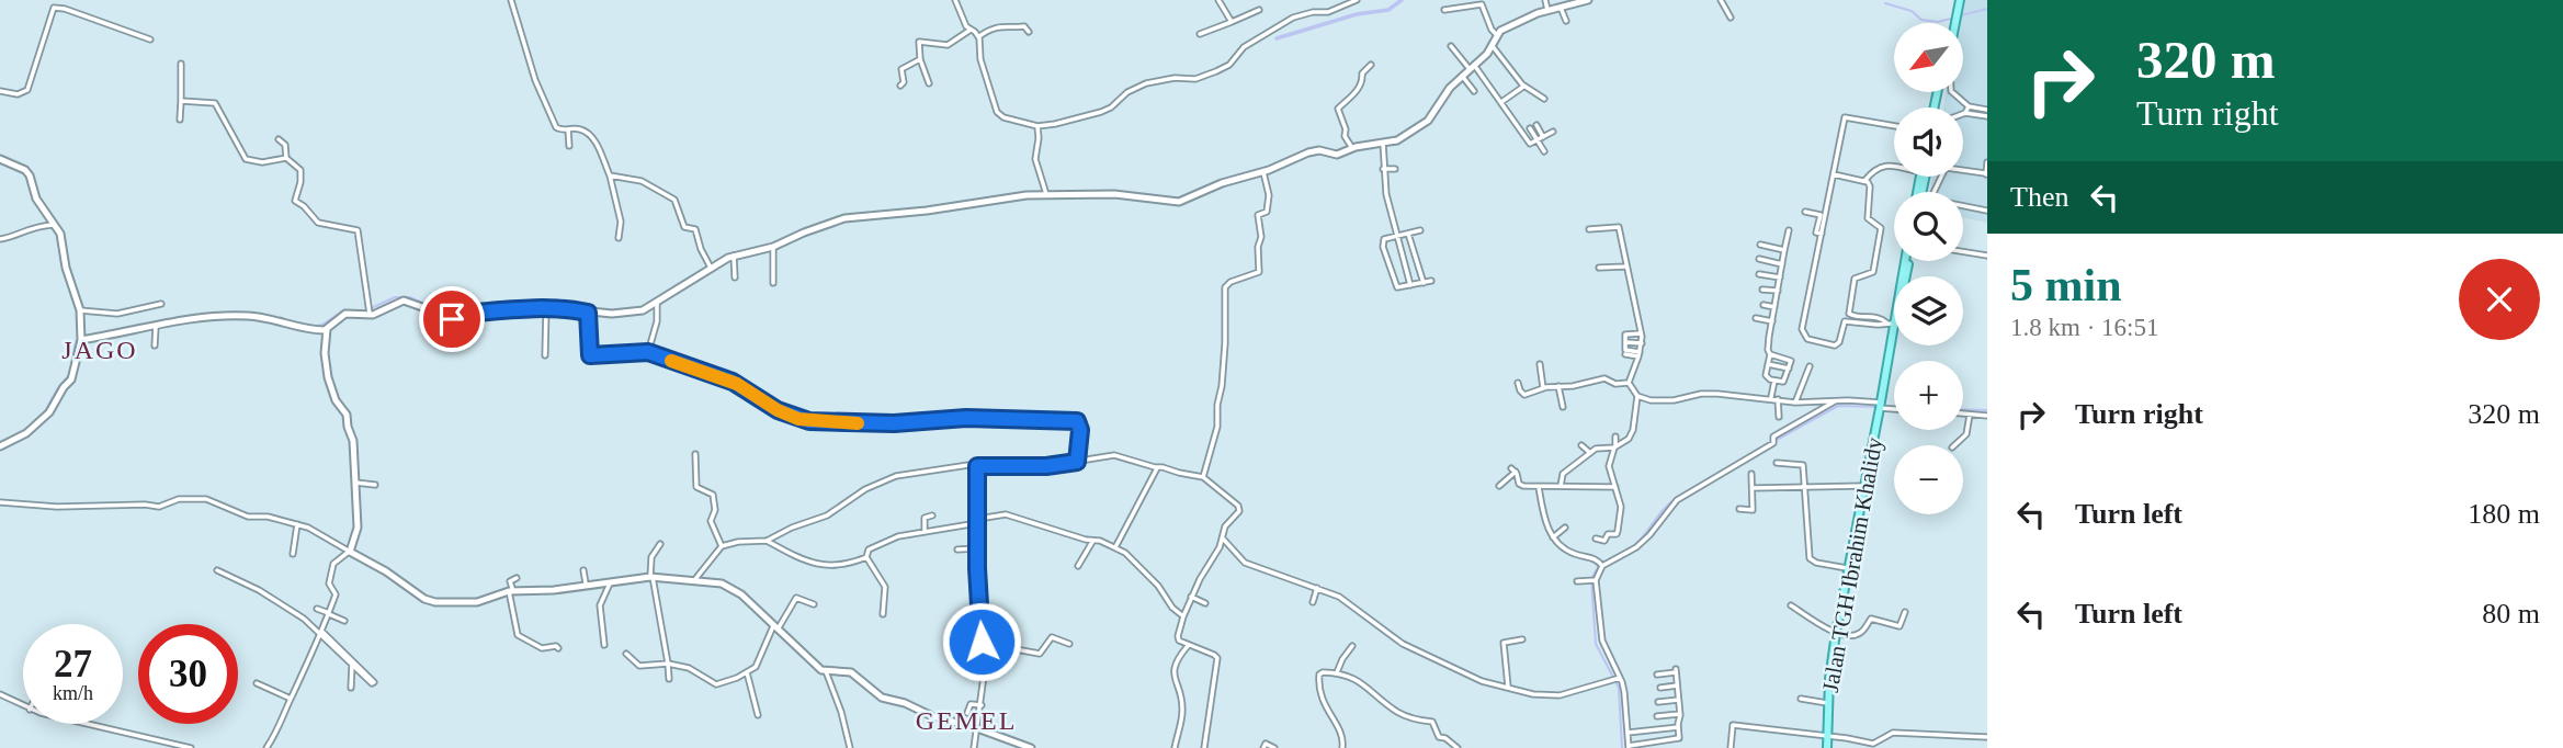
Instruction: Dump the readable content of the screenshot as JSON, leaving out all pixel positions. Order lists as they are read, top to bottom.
{
  "streets": {
    "main road": ["Jalan TGH Ibrahim Khalidy"]
  },
  "districts": ["JAGO", "GEMEL"],
  "north": "bottom left",
  "page": {
    "turn": ["320 m", "Turn right"],
    "map_buttons": ["+", "−"],
    "then": "Then",
    "heading": ["5 min", "1.8 km · 16:51"],
    "list": [
      {
        "name": "Turn right",
        "value": "320 m"
      },
      {
        "name": "Turn left",
        "value": "180 m"
      },
      {
        "name": "Turn left",
        "value": "80 m"
      }
    ],
    "speed": "27 km/h",
    "limit": "30"
  }
}
